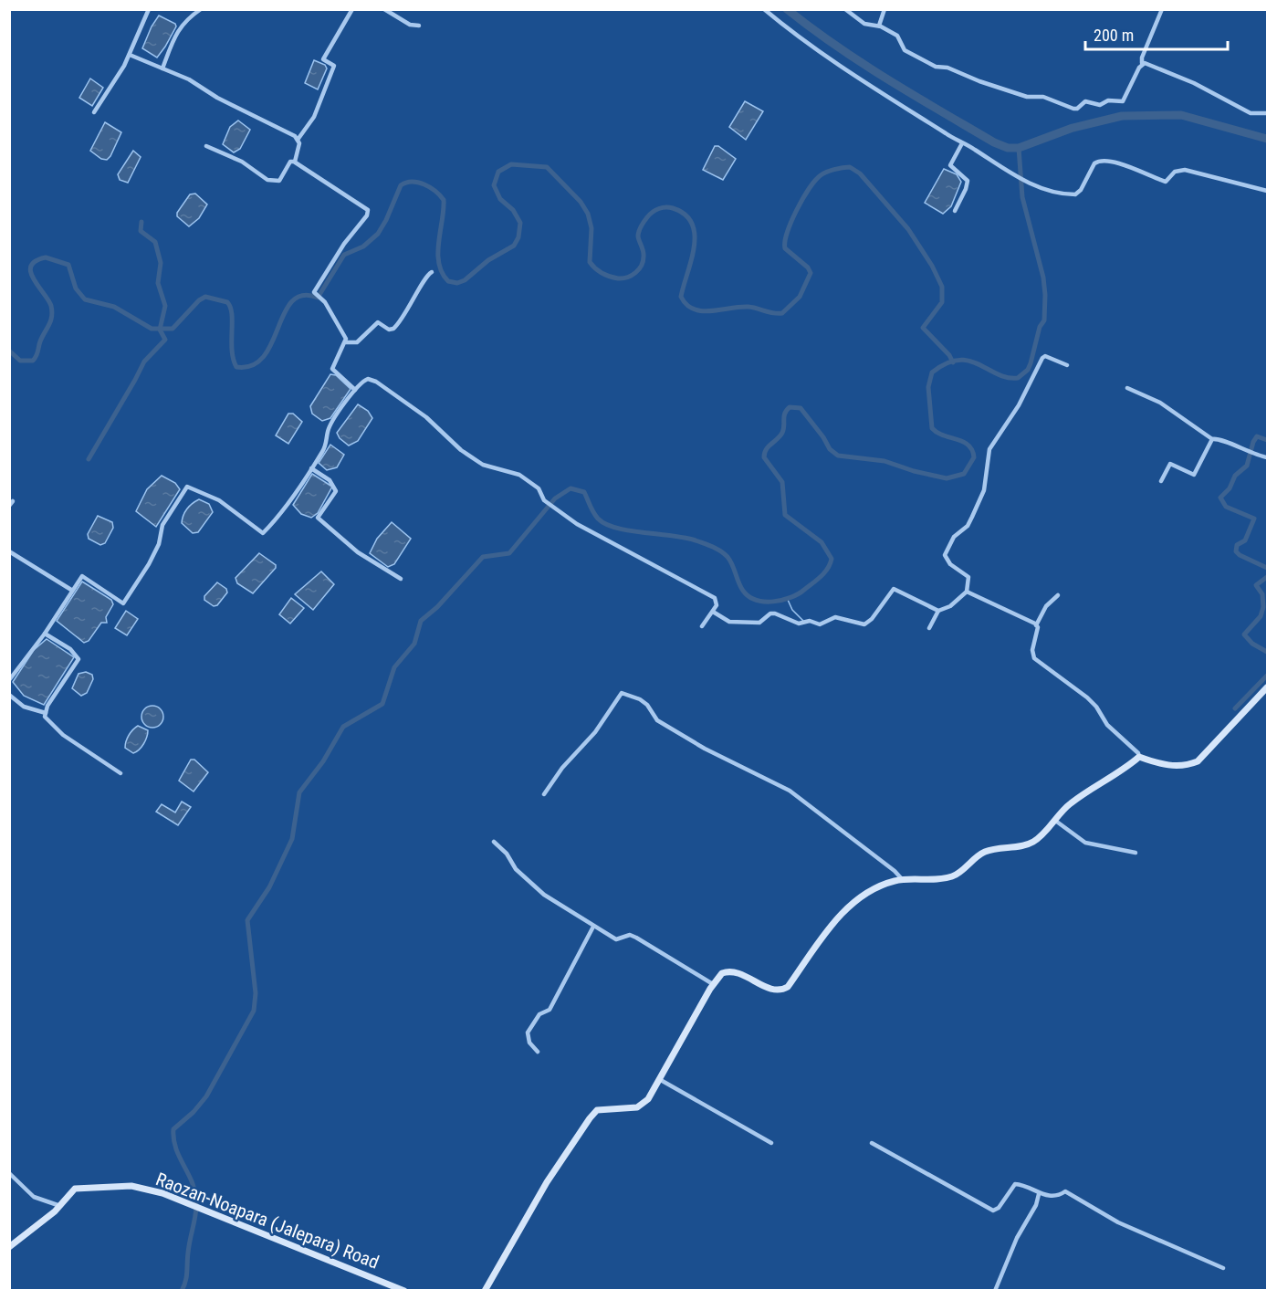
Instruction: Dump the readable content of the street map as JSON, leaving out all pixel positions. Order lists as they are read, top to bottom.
{
  "streets": {
    "main road": ["Raozan-Noapara (Jalepara) Road"]
  },
  "scale_bar": "200 m"
}
